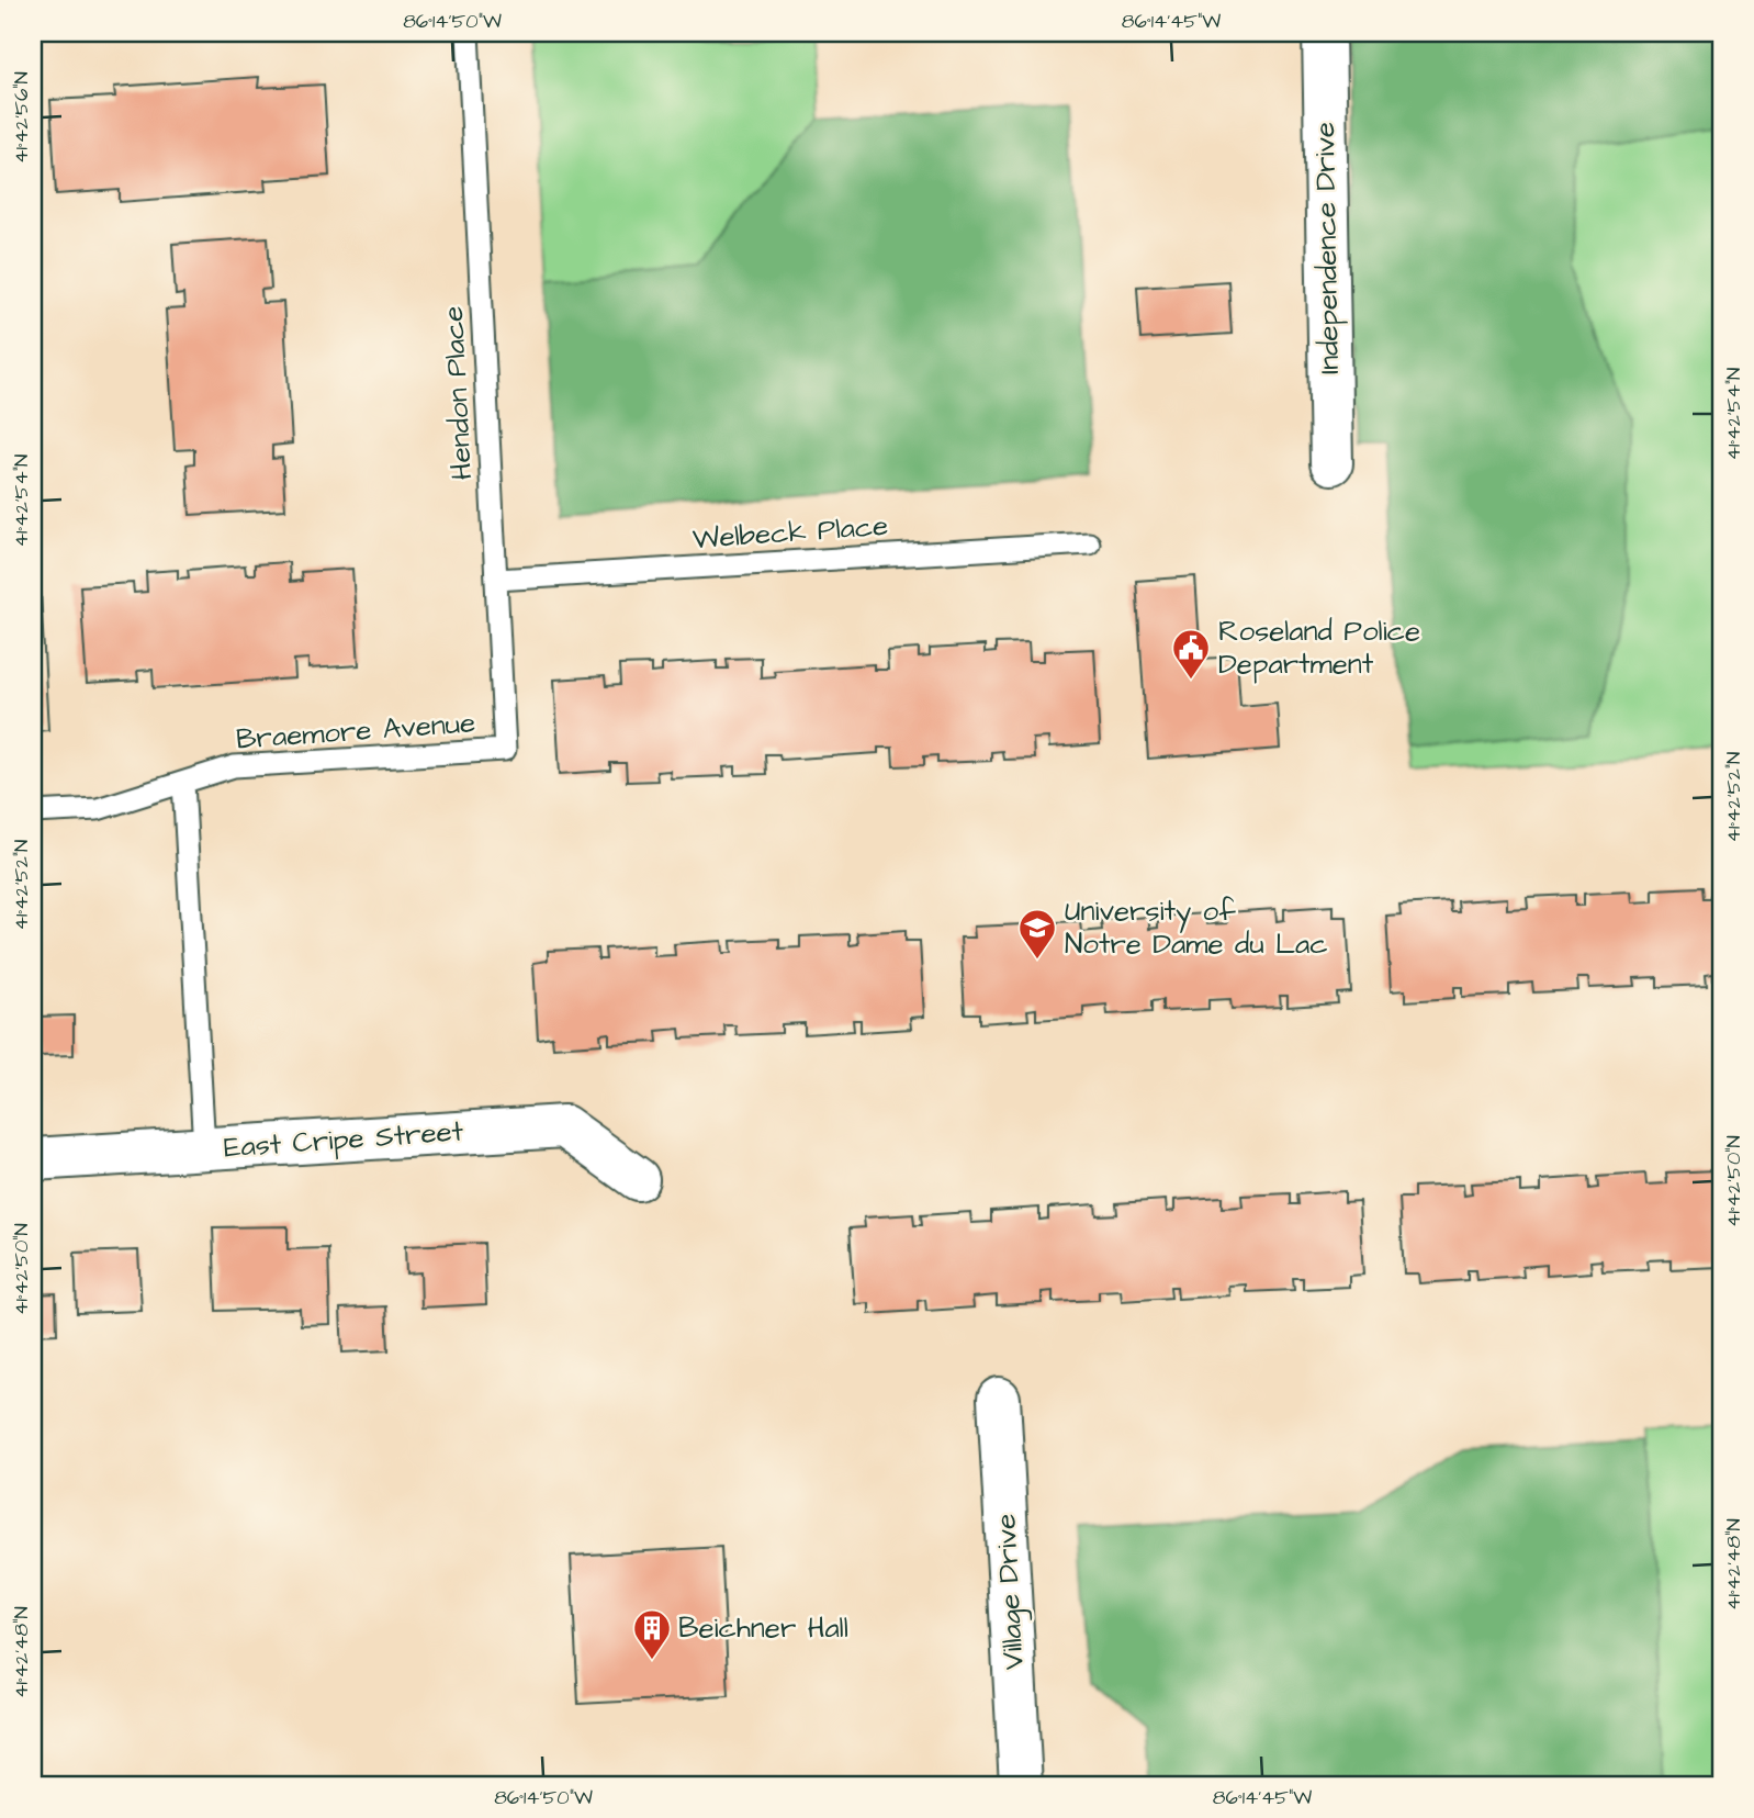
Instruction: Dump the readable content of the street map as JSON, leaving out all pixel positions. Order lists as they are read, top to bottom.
{
  "streets": {
    "street": ["Independence Drive", "East Cripe Street", "Village Drive"],
    "lane": ["Hendon Place", "Welbeck Place", "Braemore Avenue"]
  },
  "crossings": [
    ["Hendon Place", "Welbeck Place"],
    ["Hendon Place", "Braemore Avenue"]
  ],
  "places": {
    "public building": ["Roseland Police Department"],
    "school or university": ["University of Notre Dame du Lac"],
    "building": ["Beichner Hall"]
  },
  "coordinates": [
    "86°14'50\"W",
    "86°14'45\"W",
    "41°42'56\"N",
    "41°42'54\"N",
    "41°42'52\"N",
    "41°42'50\"N",
    "41°42'48\"N"
  ]
}
